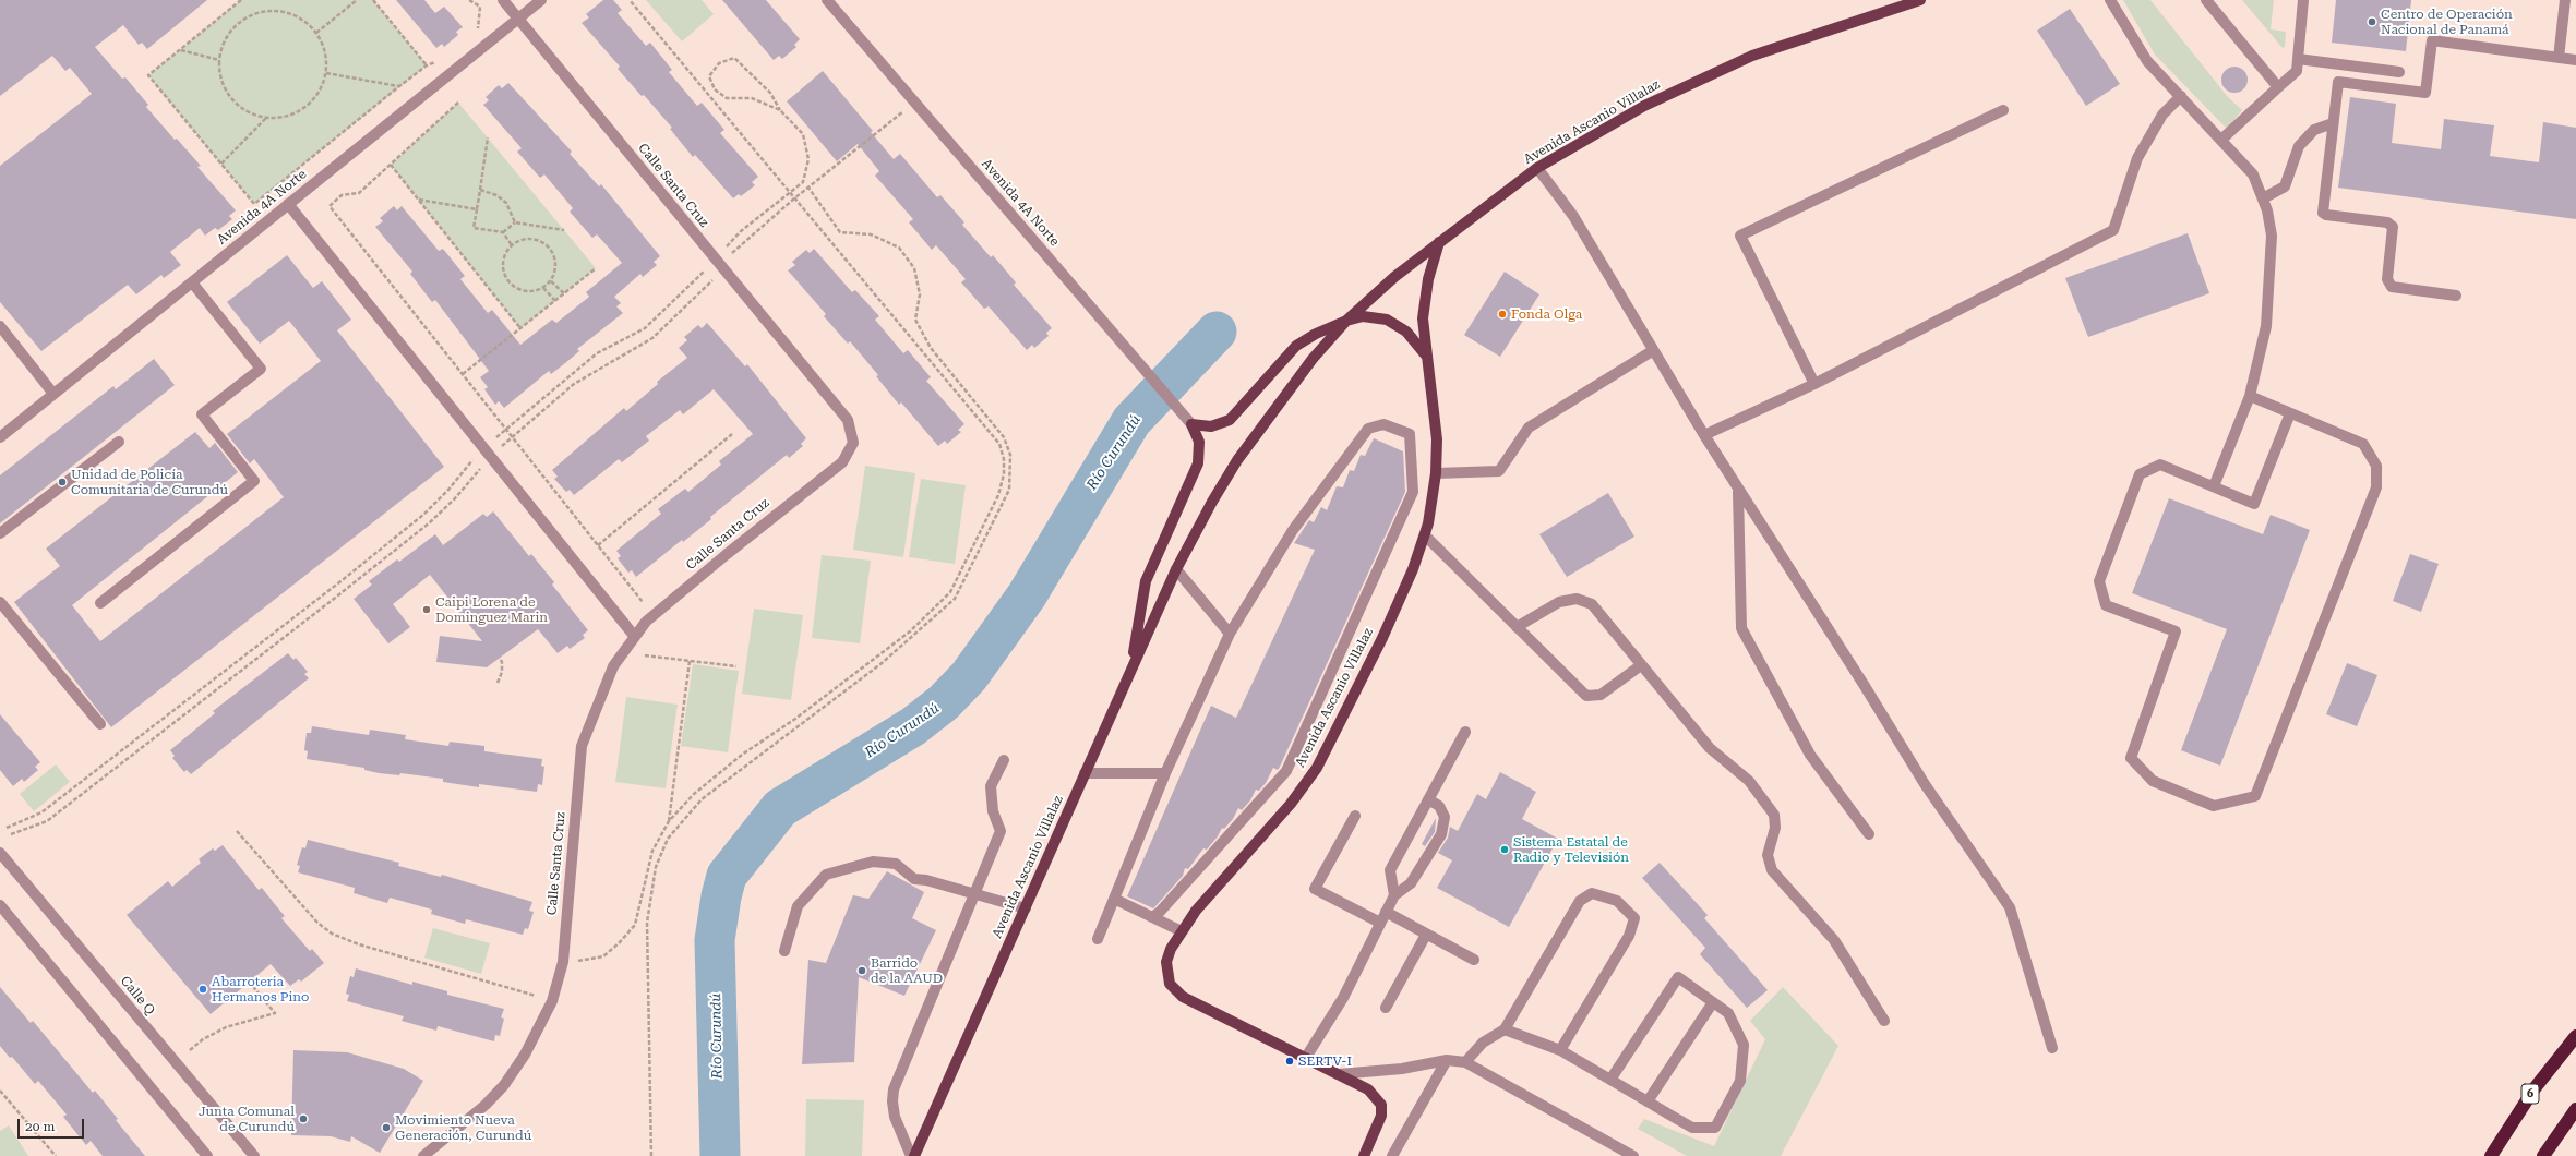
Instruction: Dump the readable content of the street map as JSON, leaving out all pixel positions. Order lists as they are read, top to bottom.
{
  "streets": {
    "highway": ["6"],
    "main road": ["Avenida Ascanio Villalaz"],
    "street": ["Calle Santa Cruz", "Avenida 4A Norte", "Calle Q"]
  },
  "crossings": [
    ["Calle Santa Cruz", "Avenida 4A Norte"]
  ],
  "water": ["Río Curundú"],
  "places": [
    "Centro de Operación Nacional de Panamá",
    "Fonda Olga",
    "Unidad de Policía Comunitaria de Curundú",
    "Caipi Lorena de Dominguez Marin",
    "Sistema Estatal de Radio y Televisión",
    "Barrido de la AAUD",
    "Abarroteria Hermanos Pino",
    "SERTV-I",
    "Junta Comunal de Curundú",
    "Movimiento Nueva Generación, Curundú"
  ],
  "scale_bar": "20 m"
}
